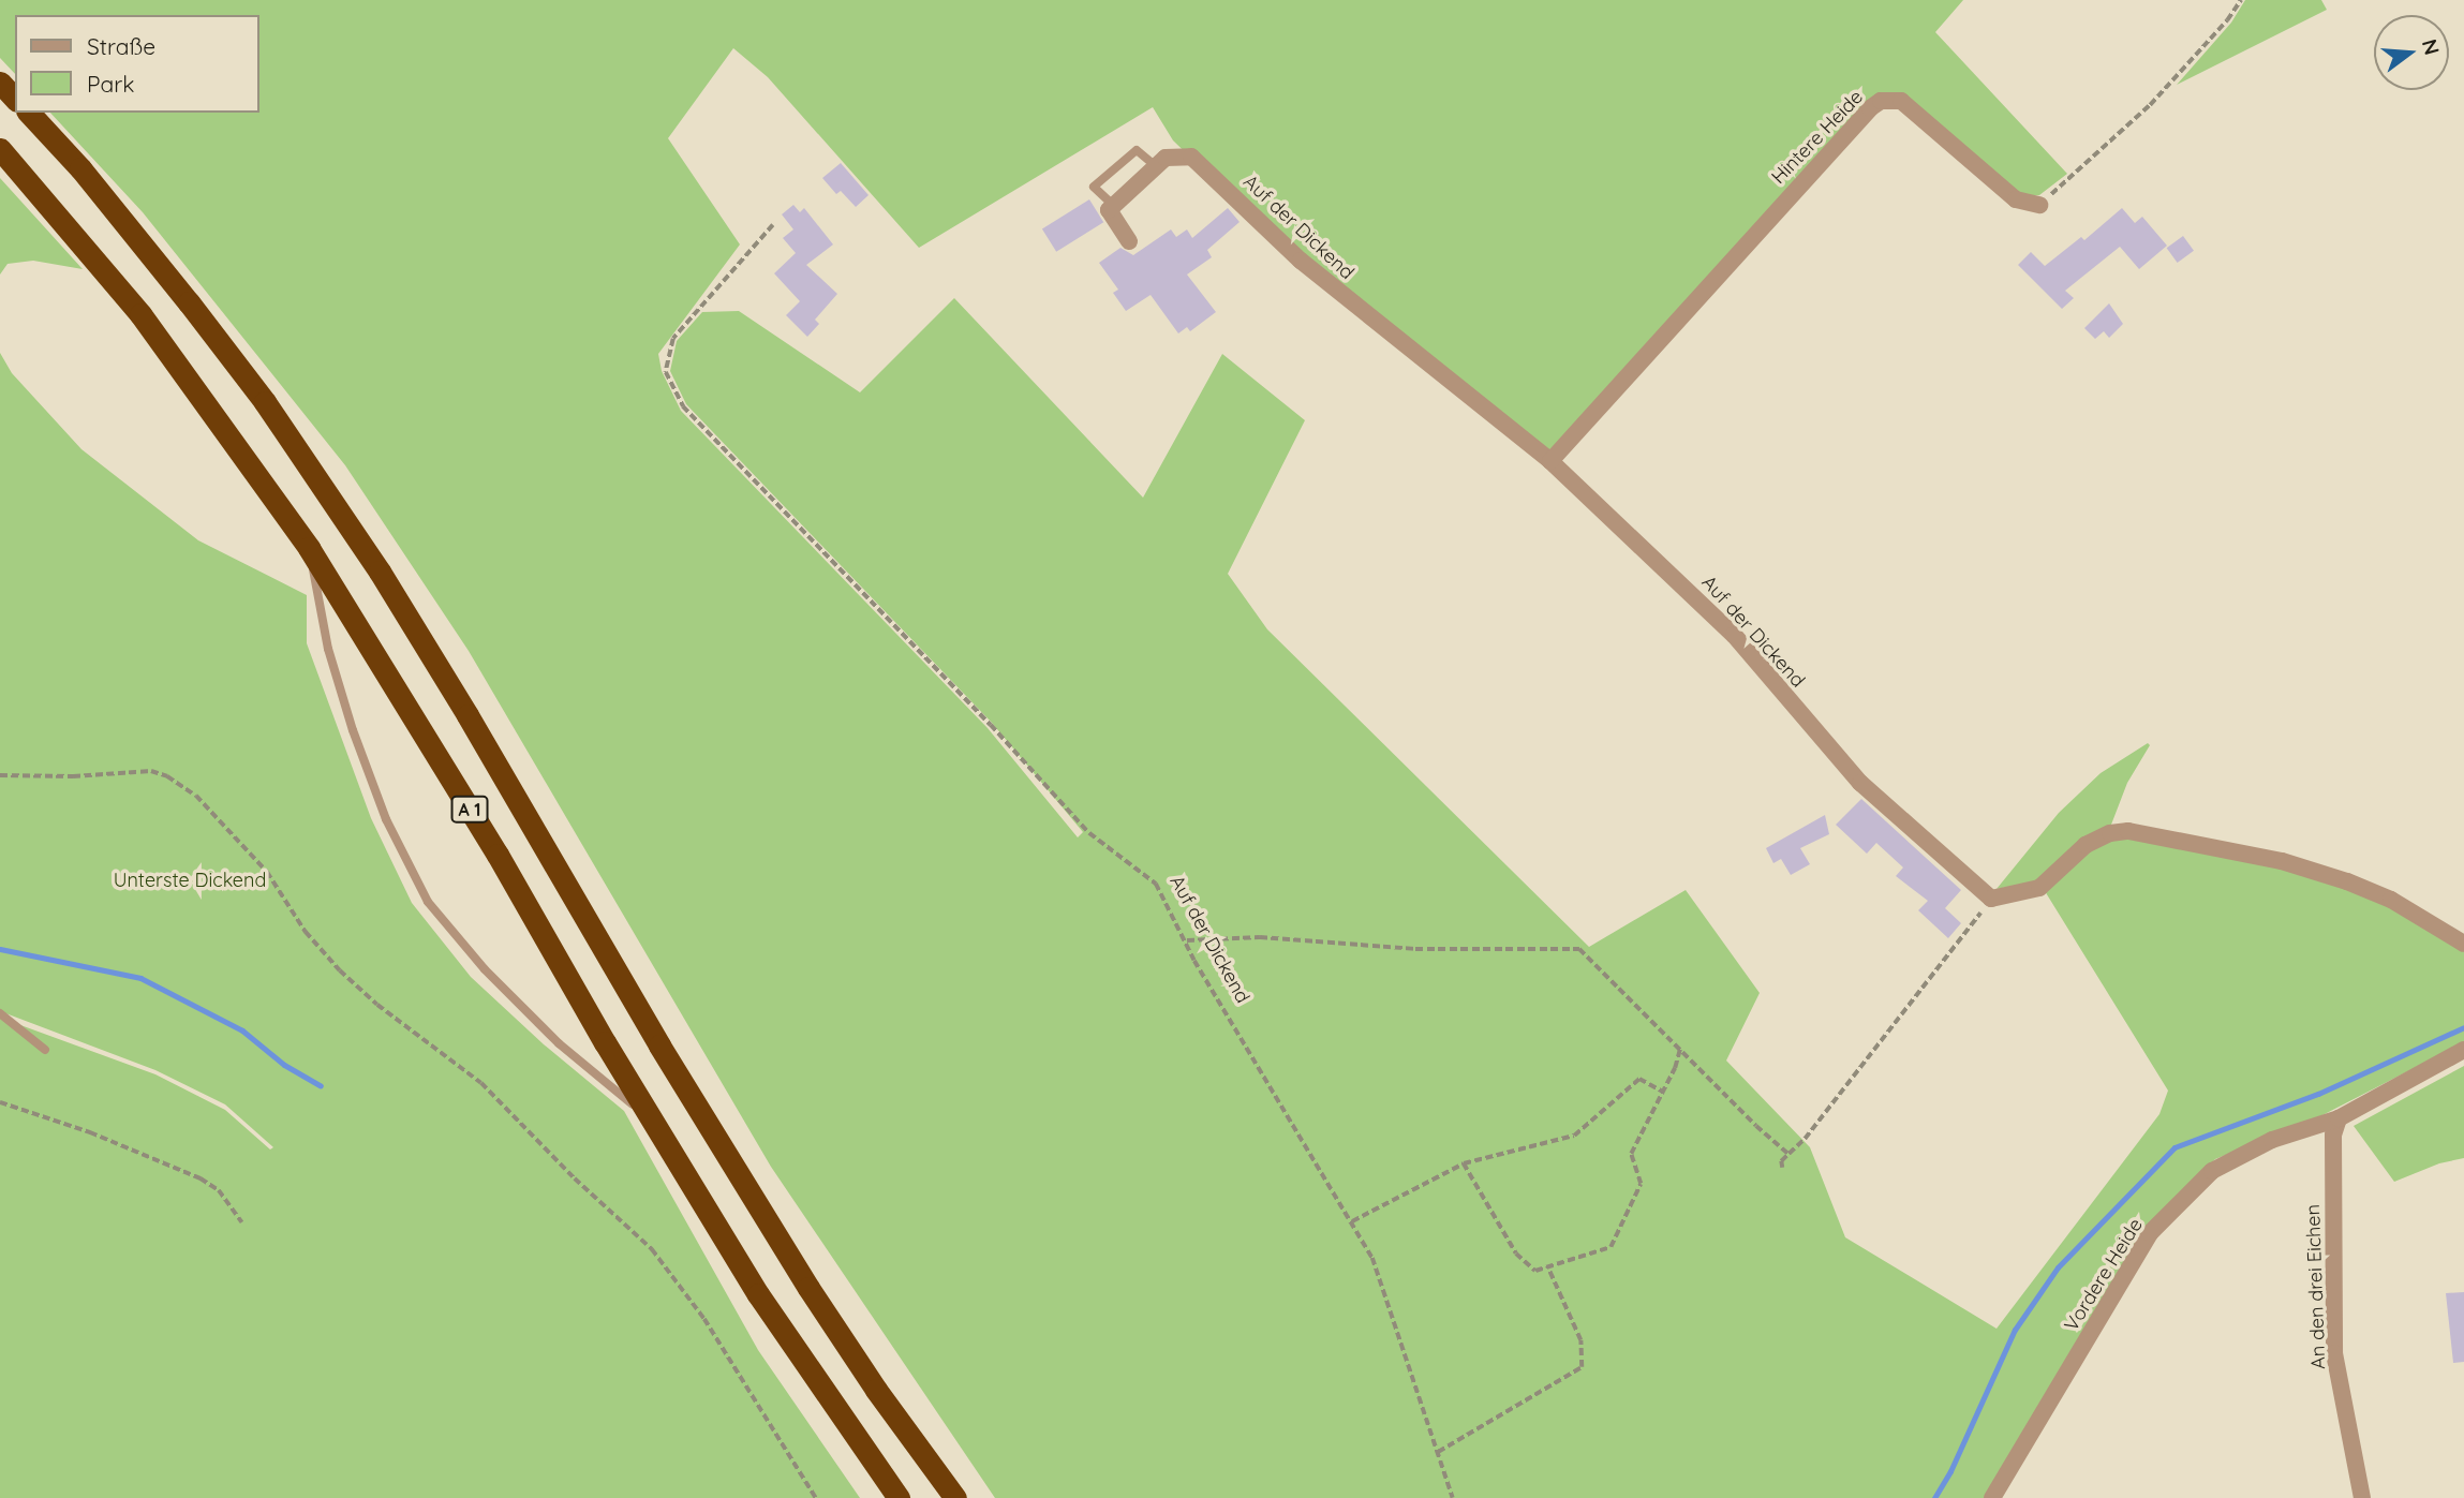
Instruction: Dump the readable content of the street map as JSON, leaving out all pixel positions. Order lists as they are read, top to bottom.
{
  "streets": {
    "highway": ["A 1"],
    "street": [
      "Hintere Heide",
      "Auf der Dickend",
      "Vordere Heide",
      "An den drei Eichen"
    ]
  },
  "crossings": [
    ["Hintere Heide", "Auf der Dickend"],
    ["Vordere Heide", "An den drei Eichen"]
  ],
  "parks": ["Unterste Dickend"],
  "legend": ["Straße", "Park"],
  "north": "right"
}
